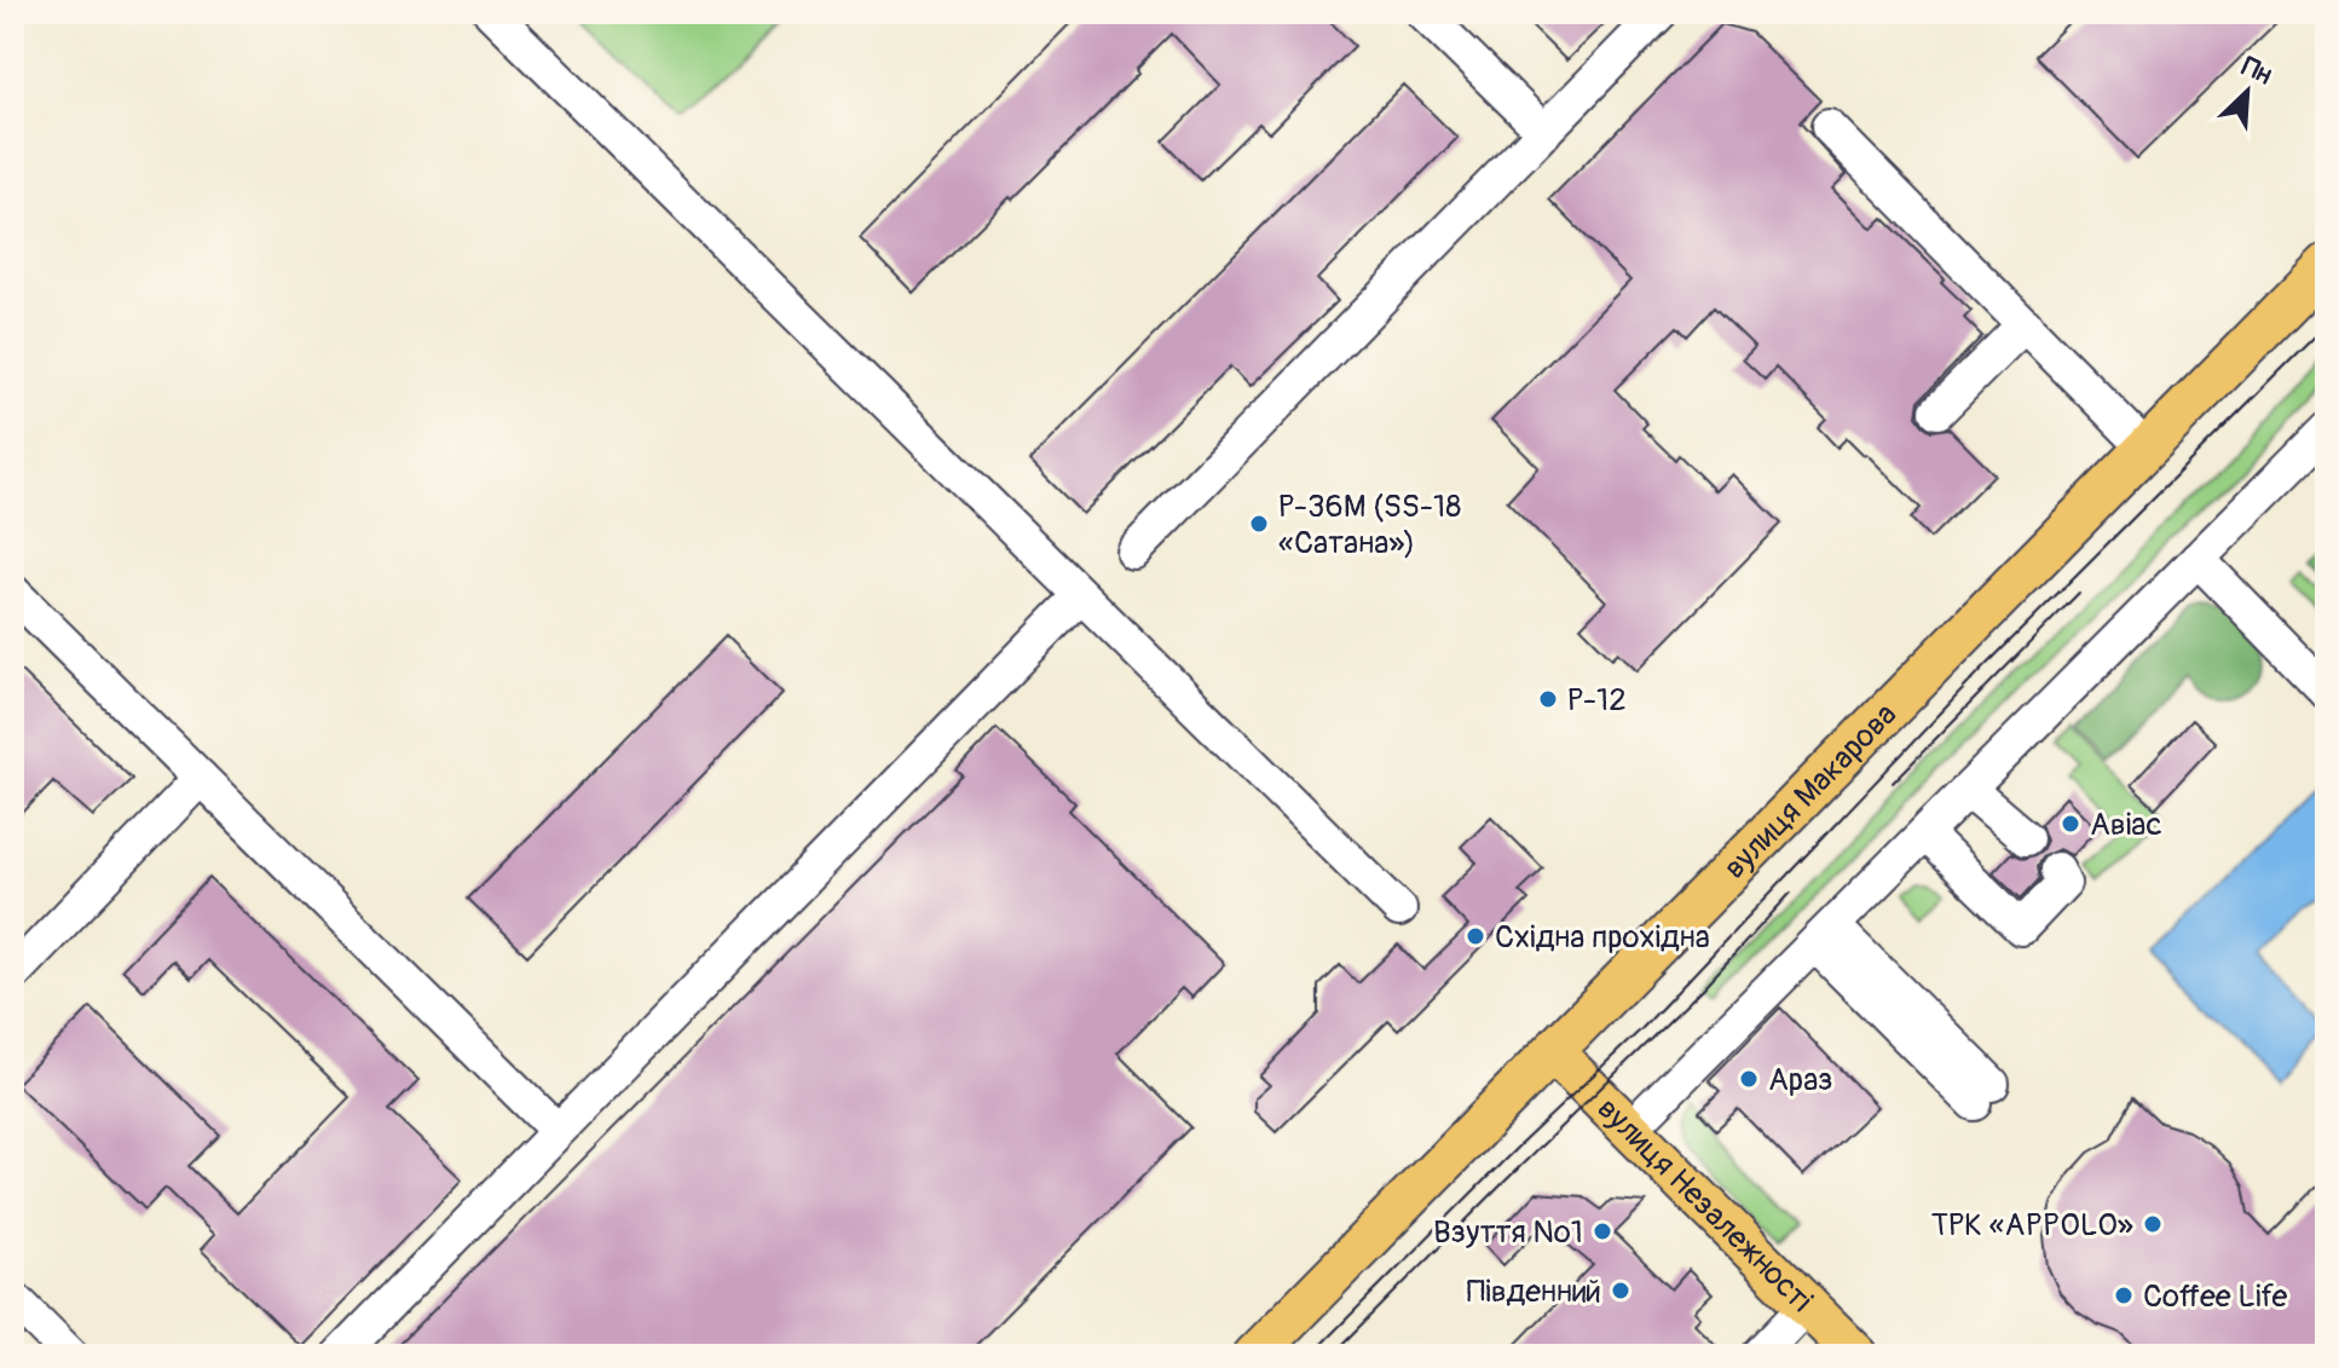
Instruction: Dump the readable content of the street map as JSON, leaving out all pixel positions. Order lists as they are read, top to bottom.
{
  "streets": {
    "main road": ["вулиця Макарова", "вулиця Незалежності"]
  },
  "crossings": [
    ["вулиця Макарова", "вулиця Незалежності"]
  ],
  "places": [
    "Р-36М (SS-18 «Сатана»)",
    "Р-12",
    "Авіас",
    "Східна прохідна",
    "Араз",
    "ТРК «APPOLO»",
    "Взуття №1",
    "Південний",
    "Coffee Life"
  ],
  "north": "top right"
}
